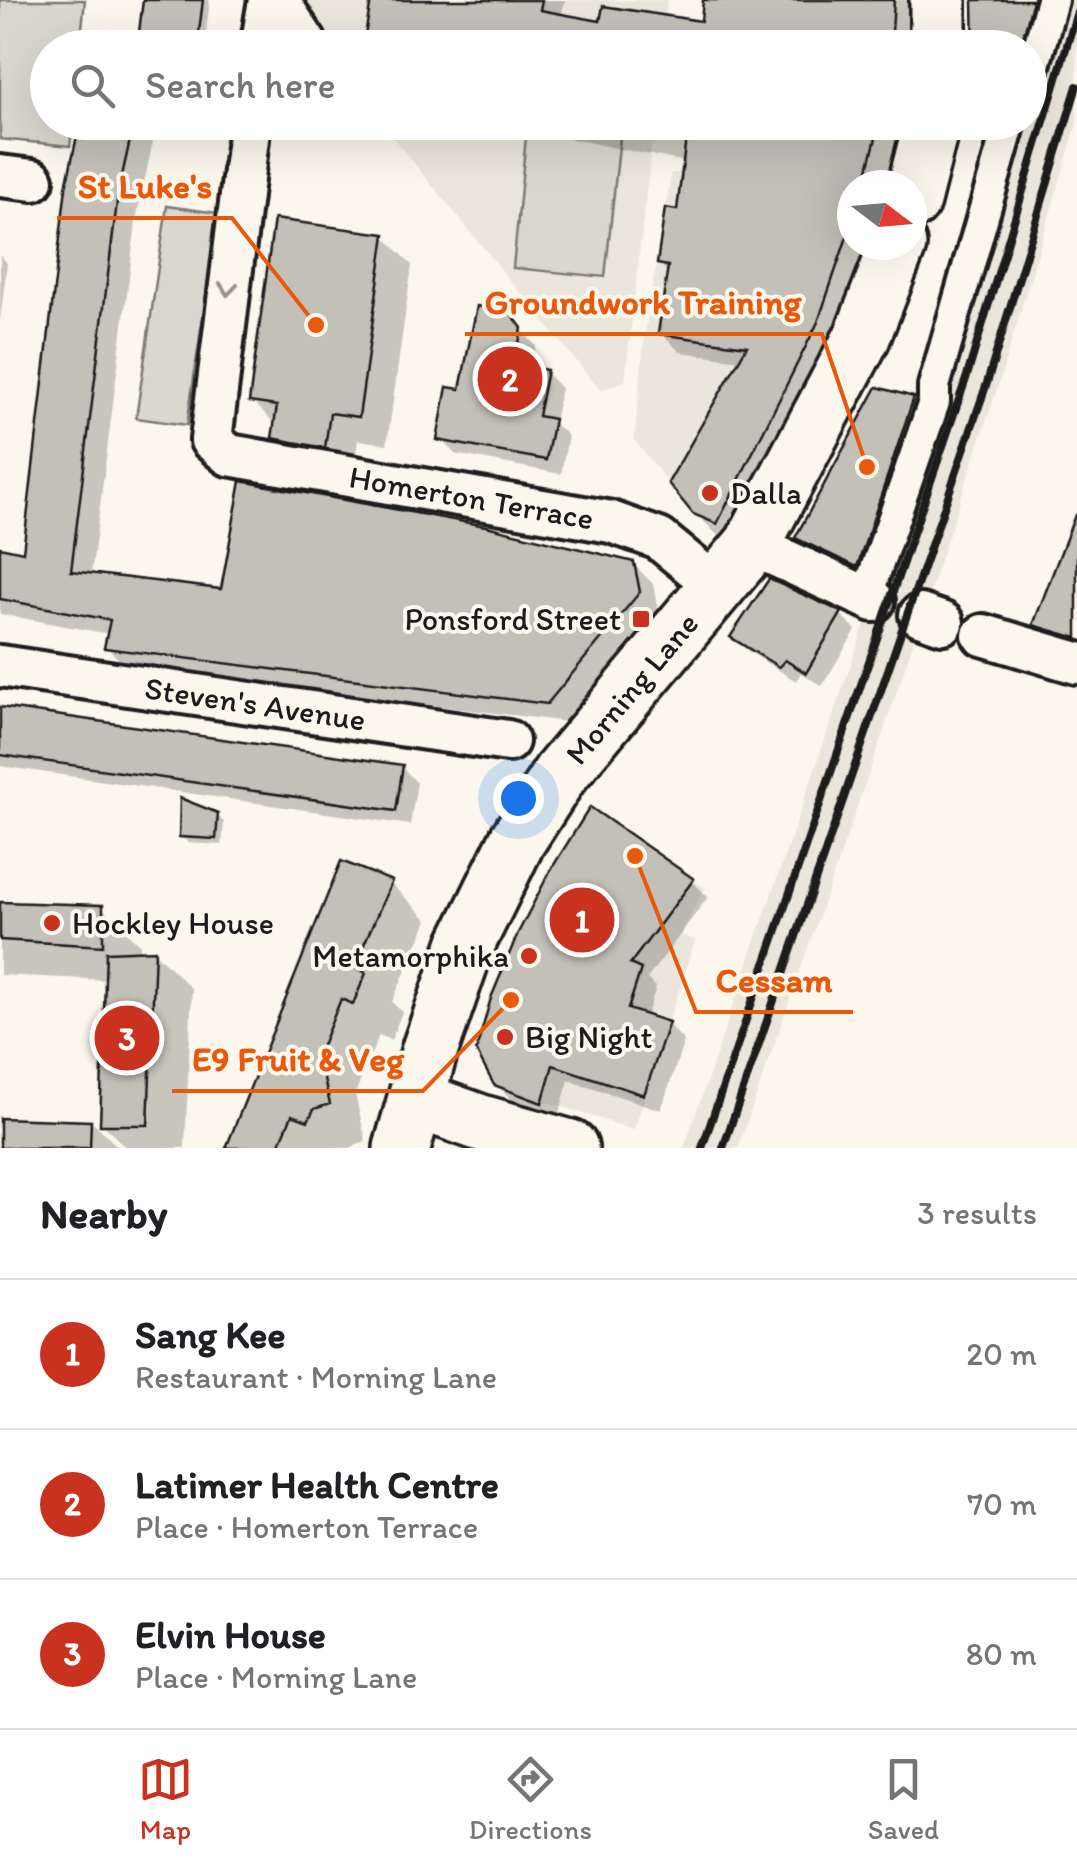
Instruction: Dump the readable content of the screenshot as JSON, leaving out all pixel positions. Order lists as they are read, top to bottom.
{
  "streets": {
    "main road": ["Morning Lane"],
    "street": ["Homerton Terrace", "Steven's Avenue"]
  },
  "crossings": [
    ["Homerton Terrace", "Morning Lane"]
  ],
  "places": {
    "other": [
      "St Luke's",
      "Groundwork Training",
      "Dalla",
      "Cessam",
      "Hockley House",
      "Metamorphika",
      "E9 Fruit & Veg",
      "Big Night"
    ],
    "transit": ["Ponsford Street"]
  },
  "north": "right",
  "page": {
    "search": "Search here",
    "pins": ["2", "1", "3"],
    "heading": ["Nearby", "3 results"],
    "list": [
      {
        "mark": "1",
        "name": "Sang Kee",
        "note": "Restaurant · Morning Lane",
        "value": "20 m"
      },
      {
        "mark": "2",
        "name": "Latimer Health Centre",
        "note": "Place · Homerton Terrace",
        "value": "70 m"
      },
      {
        "mark": "3",
        "name": "Elvin House",
        "note": "Place · Morning Lane",
        "value": "80 m"
      }
    ],
    "nav": ["Map", "Directions", "Saved"]
  }
}
